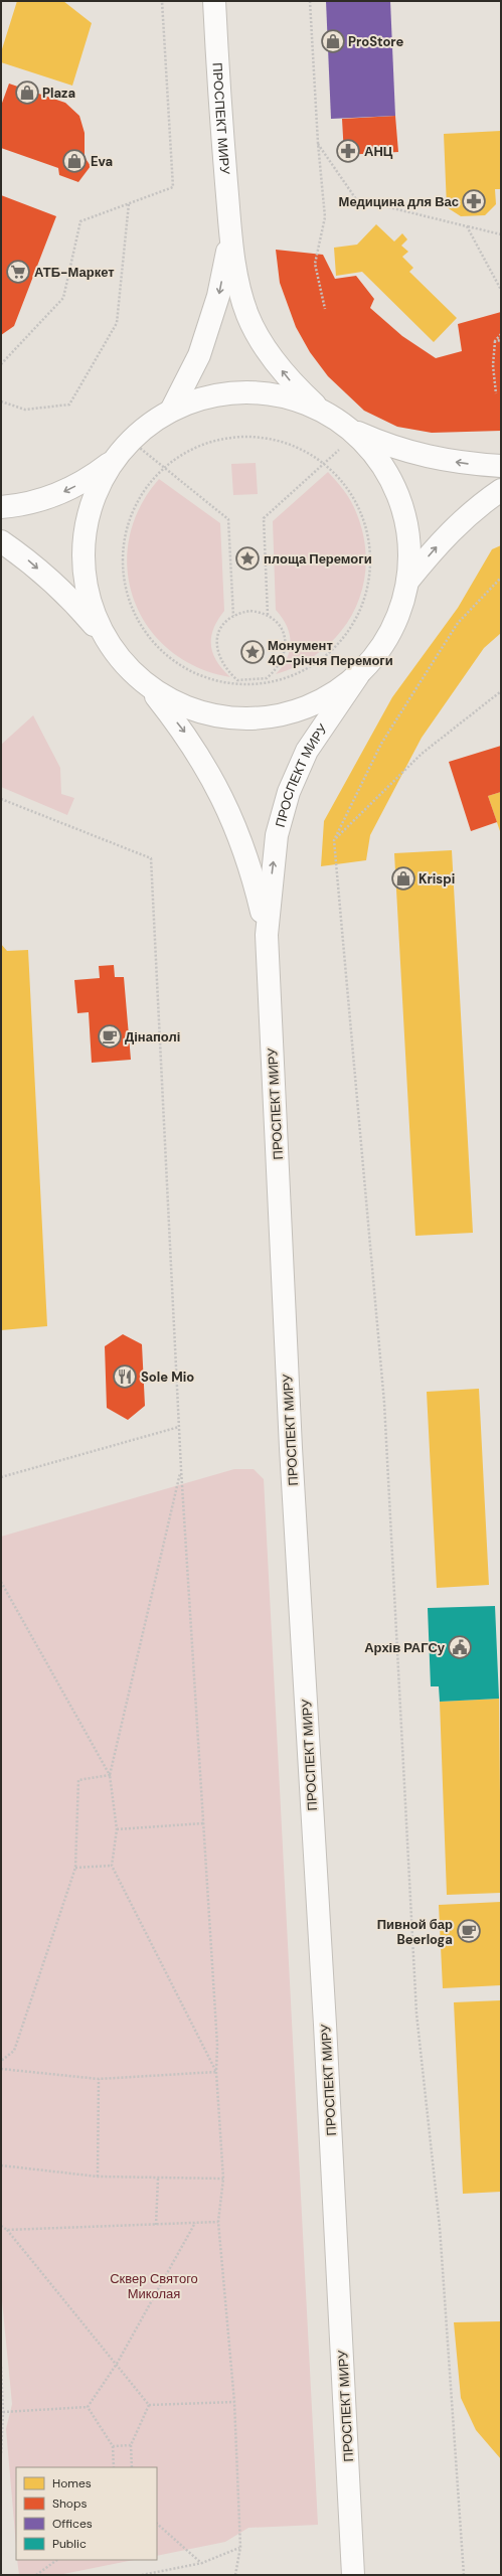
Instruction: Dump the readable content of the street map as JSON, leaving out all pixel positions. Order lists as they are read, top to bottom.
{
  "streets": {
    "main road": ["ПРОСПЕКТ МИРУ"]
  },
  "parks": ["Сквер Святого Миколая"],
  "places": {
    "shop": [
      "ProStore",
      "Plaza",
      "Eva",
      "Krispi"
    ],
    "pharmacy": ["АНЦ", "Медицина для Вас"],
    "supermarket": ["АТБ-Маркет"],
    "place": ["площа Перемоги", "Монумент 40-річчя Перемоги"],
    "cafe": ["Дінаполі", "Пивной бар Beerloga"],
    "restaurant": ["Sole Mio"],
    "public building": ["Архів РАГСу"]
  },
  "legend": [
    "Homes",
    "Shops",
    "Offices",
    "Public"
  ]
}
